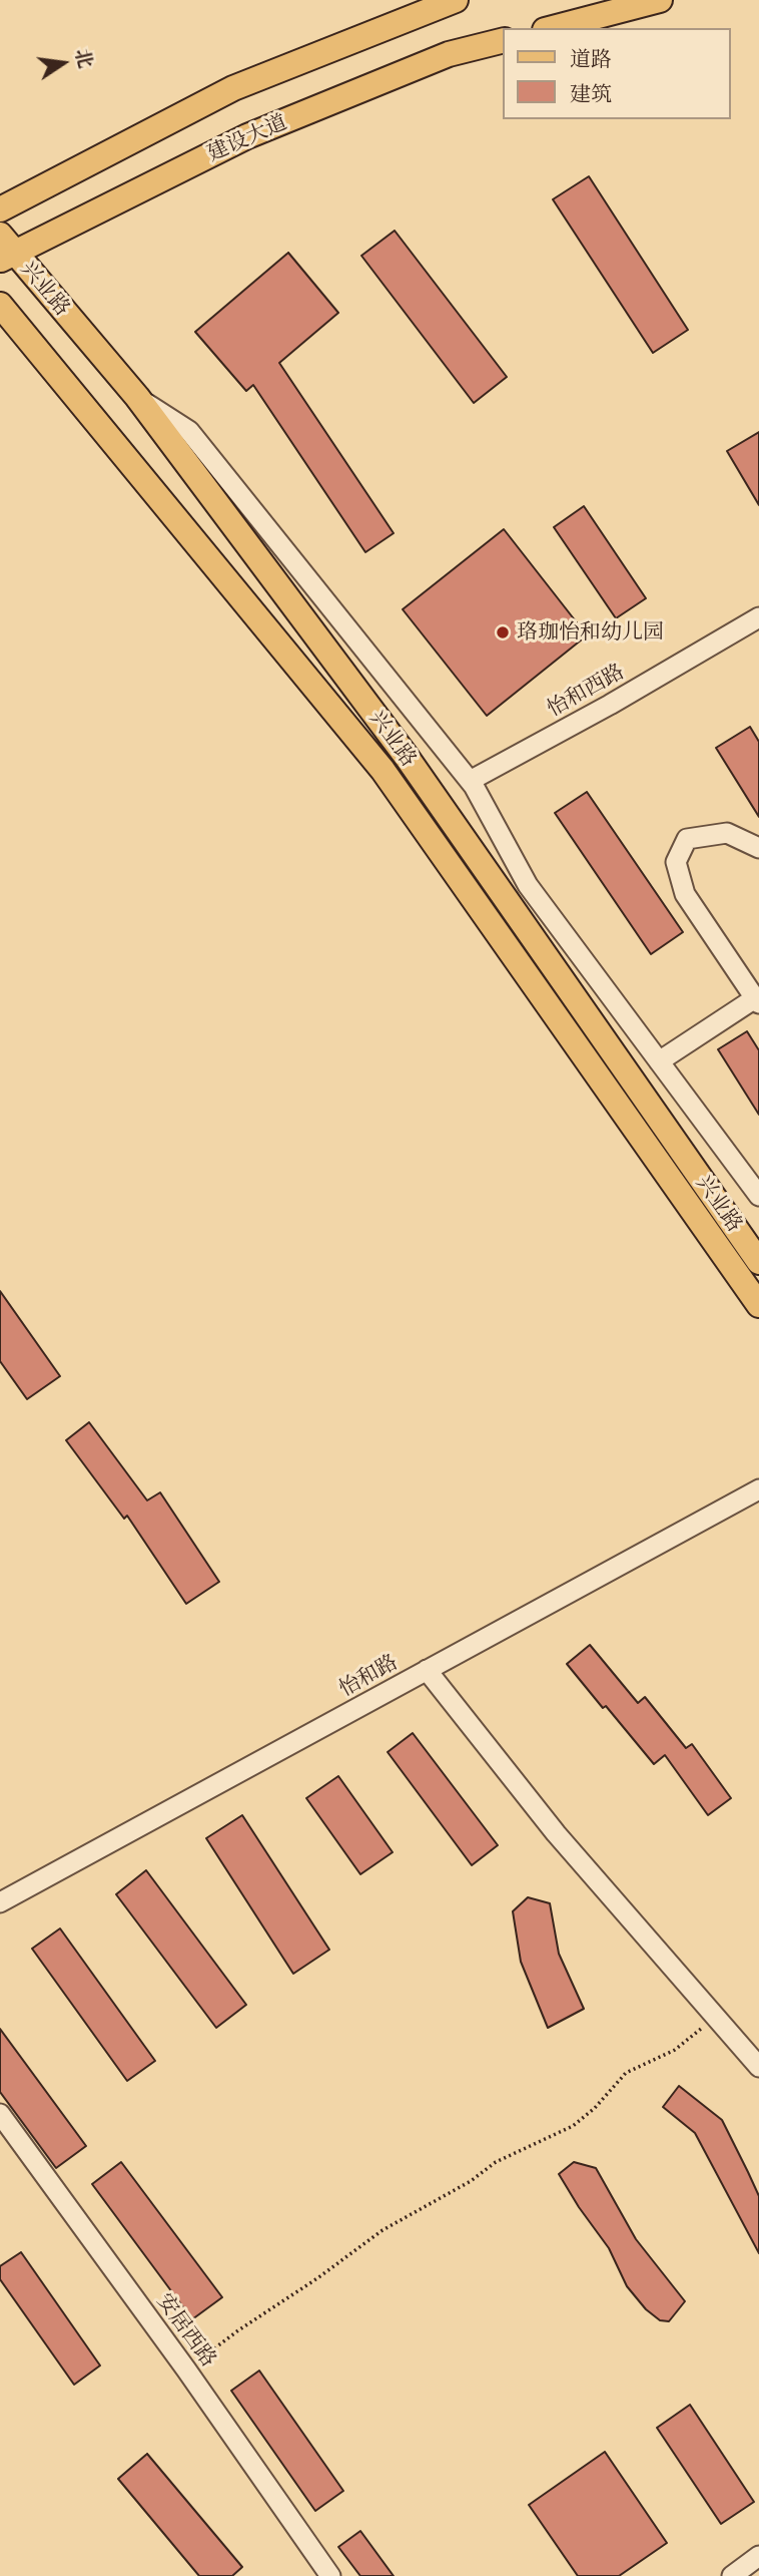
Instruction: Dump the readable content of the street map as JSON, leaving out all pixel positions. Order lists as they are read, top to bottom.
{
  "streets": {
    "main road": ["建设大道", "兴业路"],
    "street": ["怡和西路", "怡和路", "安居西路"]
  },
  "crossings": [
    ["建设大道", "兴业路"]
  ],
  "places": ["珞珈怡和幼儿园"],
  "legend": ["道路", "建筑"],
  "north": "right"
}
